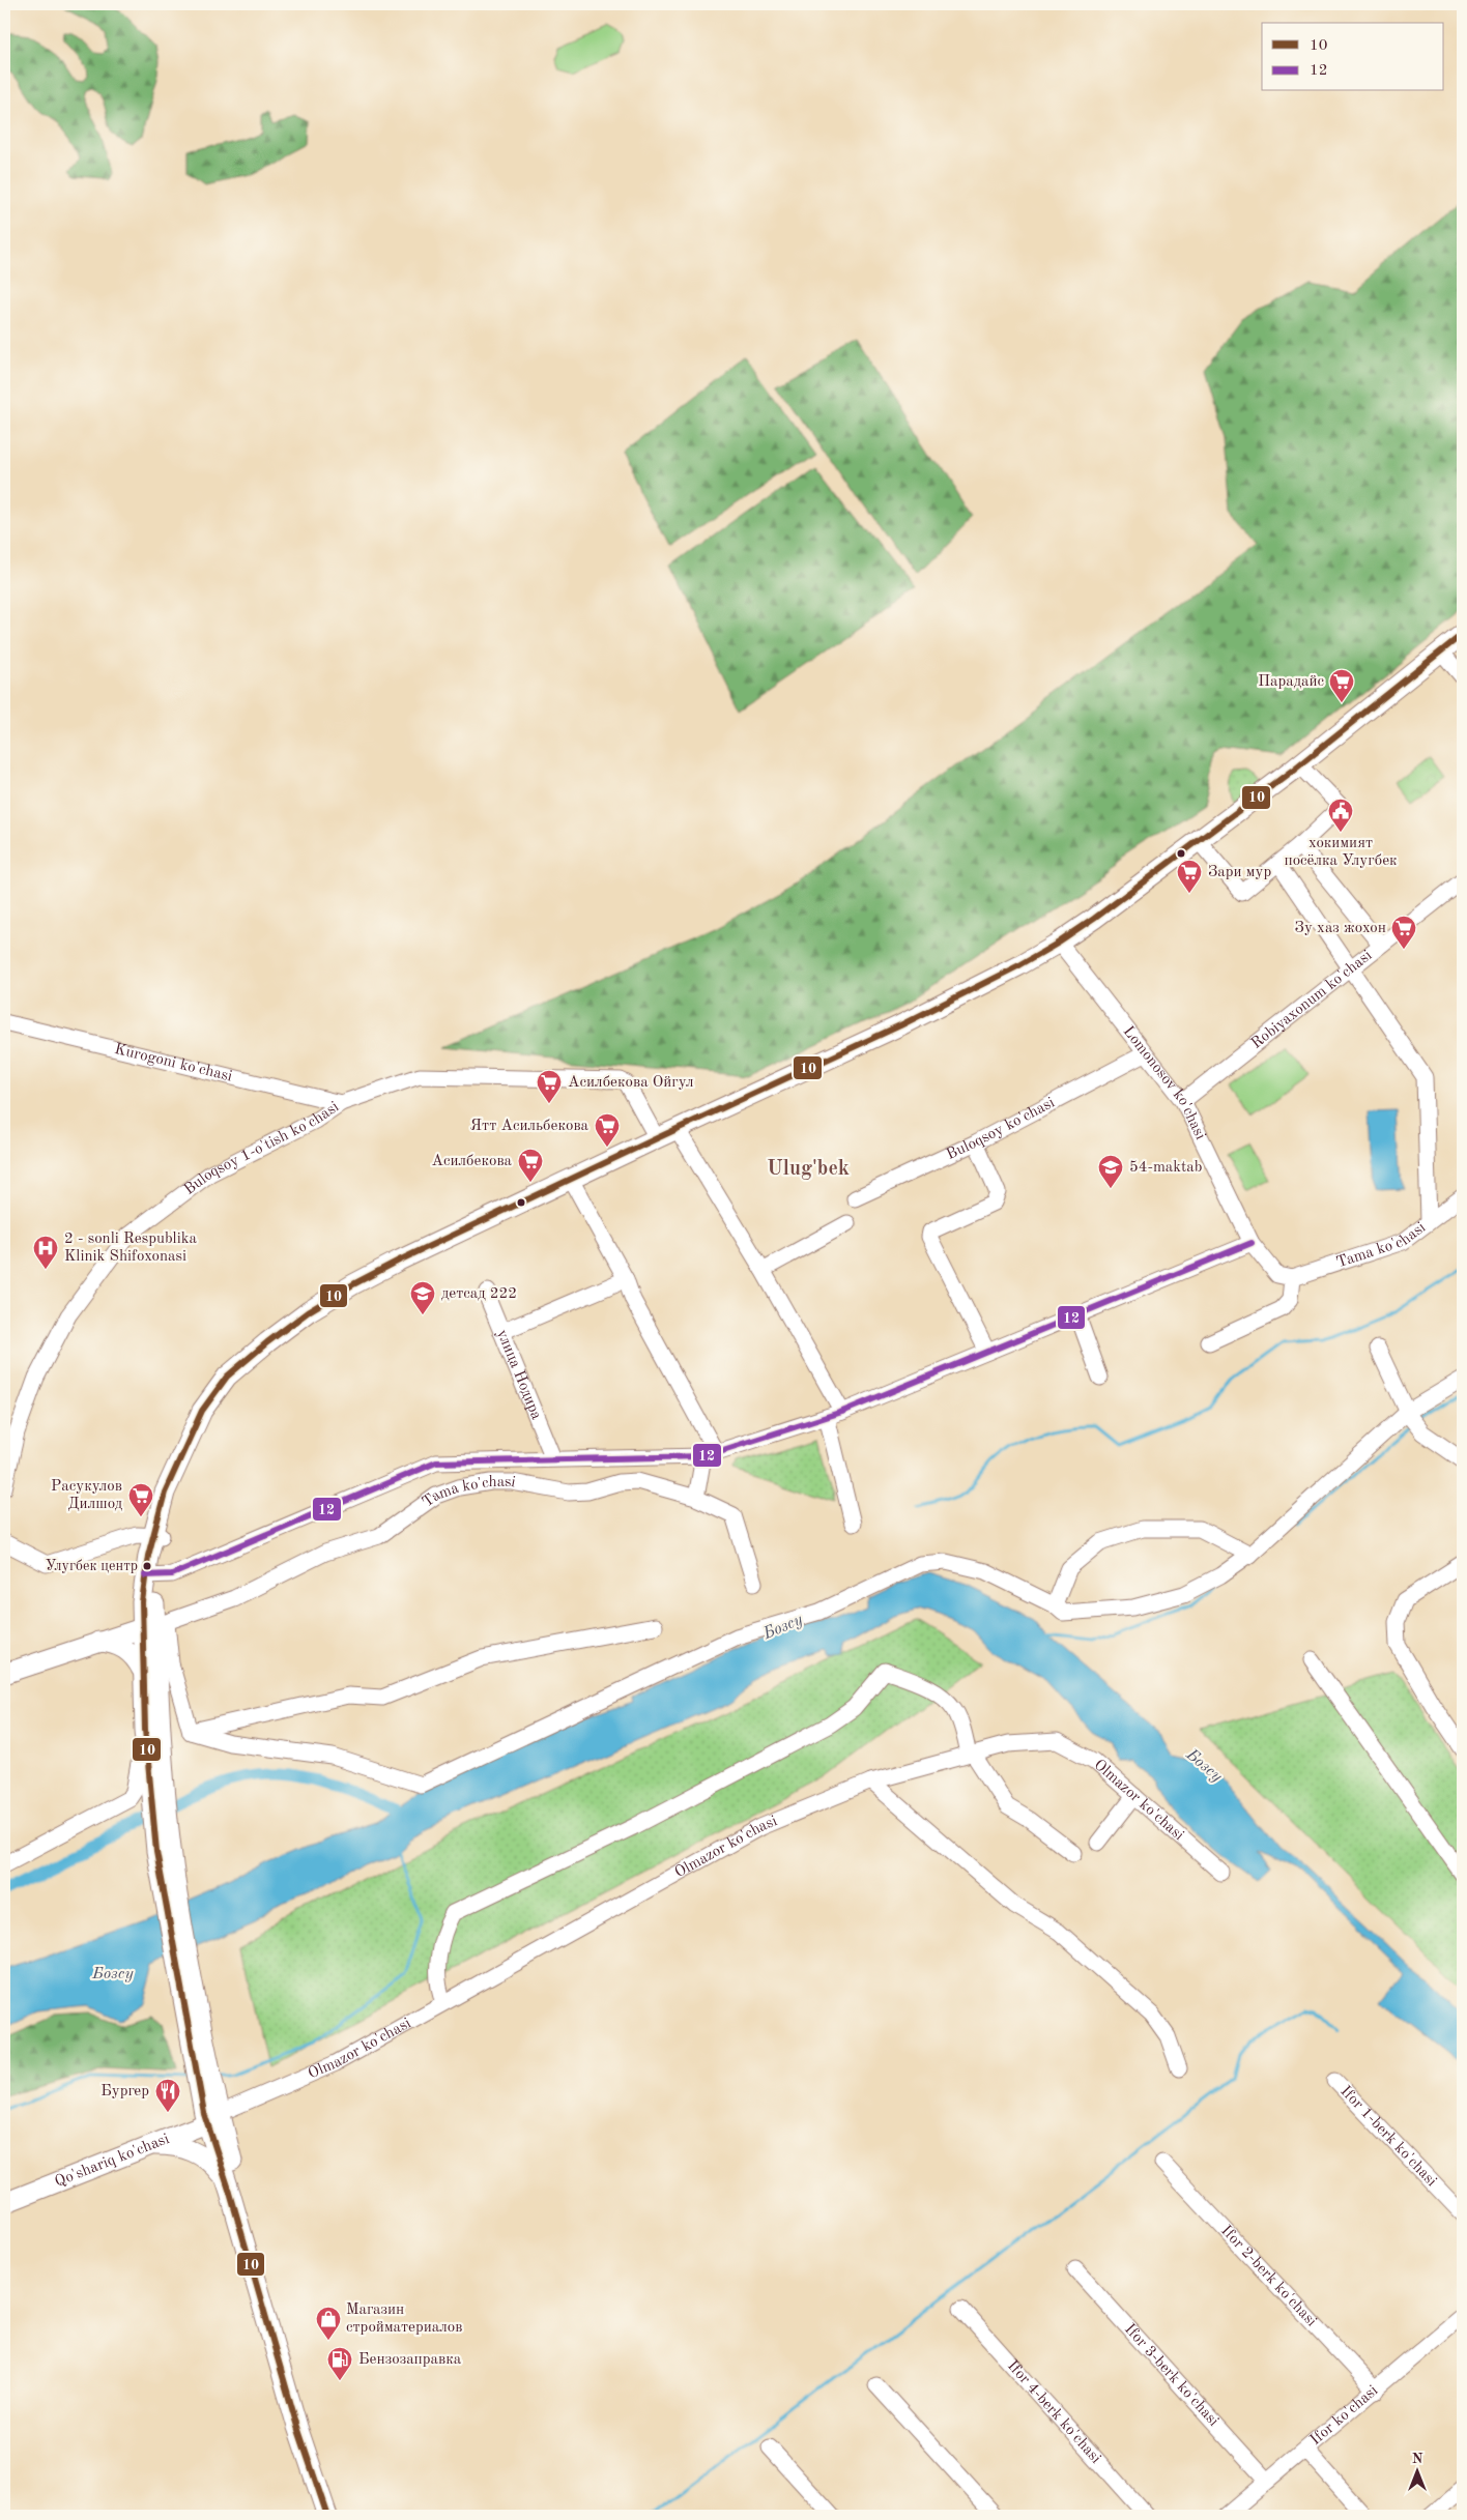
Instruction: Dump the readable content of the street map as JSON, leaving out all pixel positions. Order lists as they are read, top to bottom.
{
  "streets": {
    "main road": ["Qo'shariq ko'chasi"],
    "street": [
      "Robiyaxonum ko'chasi",
      "Kurogoni ko'chasi",
      "Lomonosov ko'chasi",
      "Buloqsoy ko'chasi",
      "Buloqsoy 1-o'tish ko'chasi",
      "Tama ko'chasi",
      "улица Нодира",
      "Olmazor ko'chasi",
      "Ifor 1-berk ko'chasi",
      "Ifor 2-berk ko'chasi",
      "Ifor 3-berk ko'chasi",
      "Ifor 4-berk ko'chasi",
      "Ifor ko'chasi"
    ]
  },
  "crossings": [
    ["Robiyaxonum ko'chasi", "Lomonosov ko'chasi"],
    ["Kurogoni ko'chasi", "Buloqsoy 1-o'tish ko'chasi"],
    ["Lomonosov ko'chasi", "Buloqsoy ko'chasi"],
    ["Lomonosov ko'chasi", "Tama ko'chasi"],
    ["Olmazor ko'chasi", "Qo'shariq ko'chasi"],
    ["Ifor 2-berk ko'chasi", "Ifor ko'chasi"],
    ["Ifor 3-berk ko'chasi", "Ifor ko'chasi"]
  ],
  "districts": ["Ulug'bek"],
  "water": ["Бозсу"],
  "places": {
    "supermarket": [
      "Парадайс",
      "Зари мур",
      "Зу хаз жохон",
      "Асилбекова Ойгул",
      "Ятт Асильбекова",
      "Асилбекова",
      "Расукулов Дилшод"
    ],
    "public building": ["хокимият посёлка Улугбек"],
    "school or university": ["54-maktab", "детсад 222"],
    "hospital": ["2 - sonli Respublika Klinik Shifoxonasi"],
    "other": ["Улугбек центр"],
    "restaurant": ["Бургер"],
    "shop": ["Магазин стройматериалов"],
    "fuel station": ["Бензозаправка"]
  },
  "lines": ["transit line 10", "transit line 12"],
  "legend": ["10", "12"],
  "north": "top"
}
